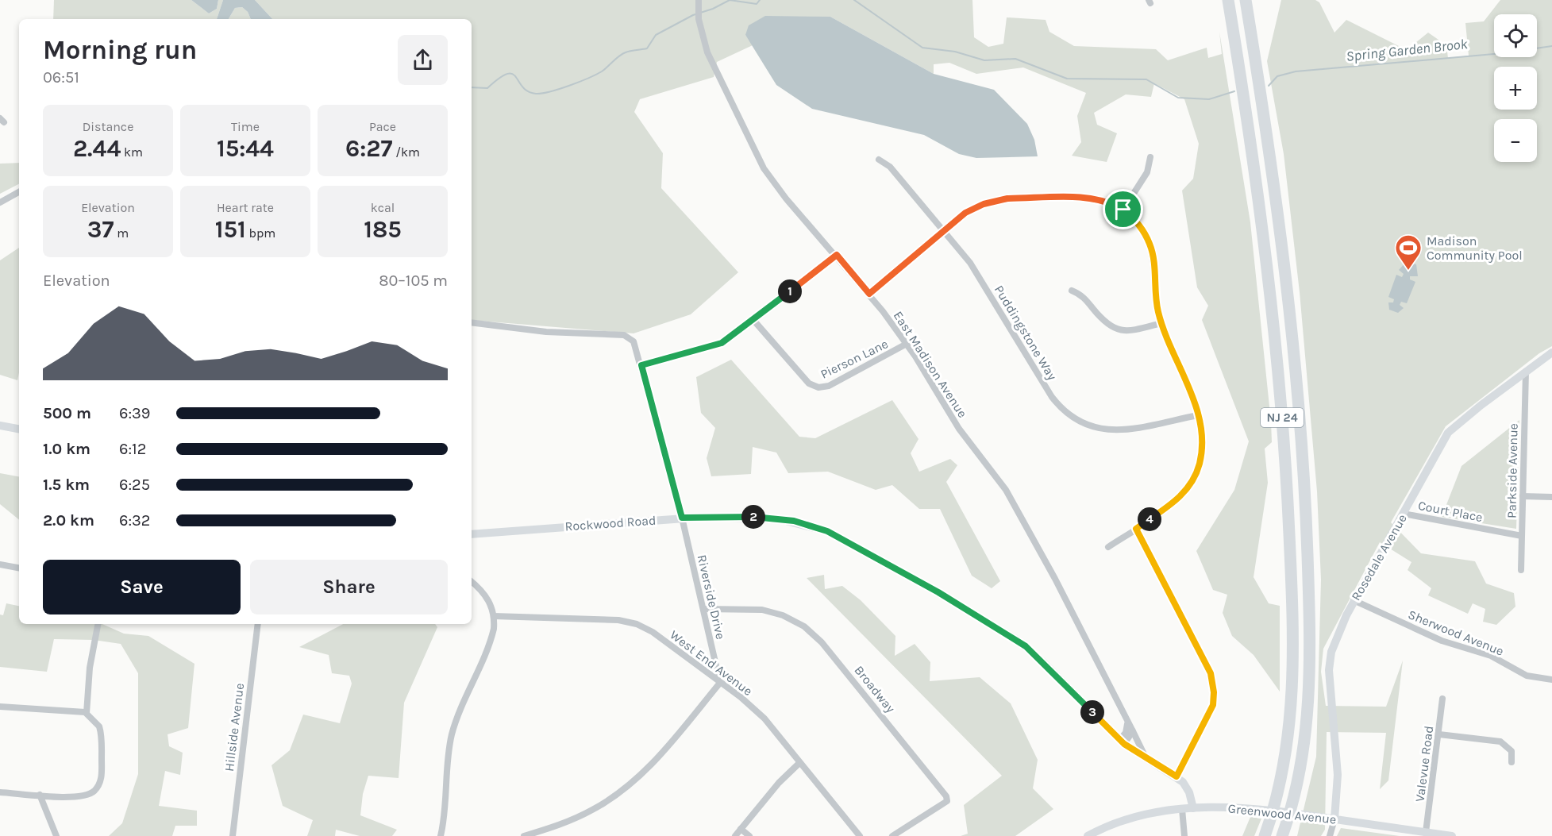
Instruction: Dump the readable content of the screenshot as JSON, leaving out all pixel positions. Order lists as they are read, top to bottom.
{
  "streets": {
    "highway": ["NJ 24"],
    "street": [
      "Puddingstone Way",
      "Pierson Lane",
      "East Madison Avenue",
      "Parkside Avenue",
      "Court Place",
      "Rockwood Road",
      "Rosedale Avenue",
      "Riverside Drive",
      "Sherwood Avenue",
      "West End Avenue",
      "Broadway",
      "Hillside Avenue",
      "Valevue Road",
      "Greenwood Avenue"
    ]
  },
  "crossings": [
    ["Pierson Lane", "East Madison Avenue"],
    ["East Madison Avenue", "Rockwood Road"],
    ["Parkside Avenue", "Court Place"],
    ["Parkside Avenue", "Rosedale Avenue"],
    ["Court Place", "Rosedale Avenue"],
    ["Rockwood Road", "Riverside Drive"],
    ["Rockwood Road", "Greenwood Avenue"],
    ["Rosedale Avenue", "Sherwood Avenue"],
    ["Rosedale Avenue", "Greenwood Avenue"],
    ["Riverside Drive", "West End Avenue"],
    ["Riverside Drive", "Broadway"],
    ["Valevue Road", "Greenwood Avenue"]
  ],
  "water": ["Spring Garden Brook"],
  "places": {
    "sports": ["Madison Community Pool"]
  },
  "page": {
    "map_buttons": ["+", "−"],
    "heading": ["Morning run", "06:51"],
    "stats": [
      ["Distance", "2.44 km"],
      ["Time", "15:44"],
      ["Pace", "6:27 /km"],
      ["Elevation", "37 m"],
      ["Heart rate", "151 bpm"],
      ["kcal", "185"]
    ],
    "chart": ["Elevation", "80–105 m"],
    "pins": [
      "1",
      "2",
      "4",
      "3"
    ],
    "list": [
      {
        "name": "500 m",
        "note": "6:39"
      },
      {
        "name": "1.0 km",
        "note": "6:12"
      },
      {
        "name": "1.5 km",
        "note": "6:25"
      },
      {
        "name": "2.0 km",
        "note": "6:32"
      }
    ],
    "buttons": ["Save", "Share"]
  }
}
